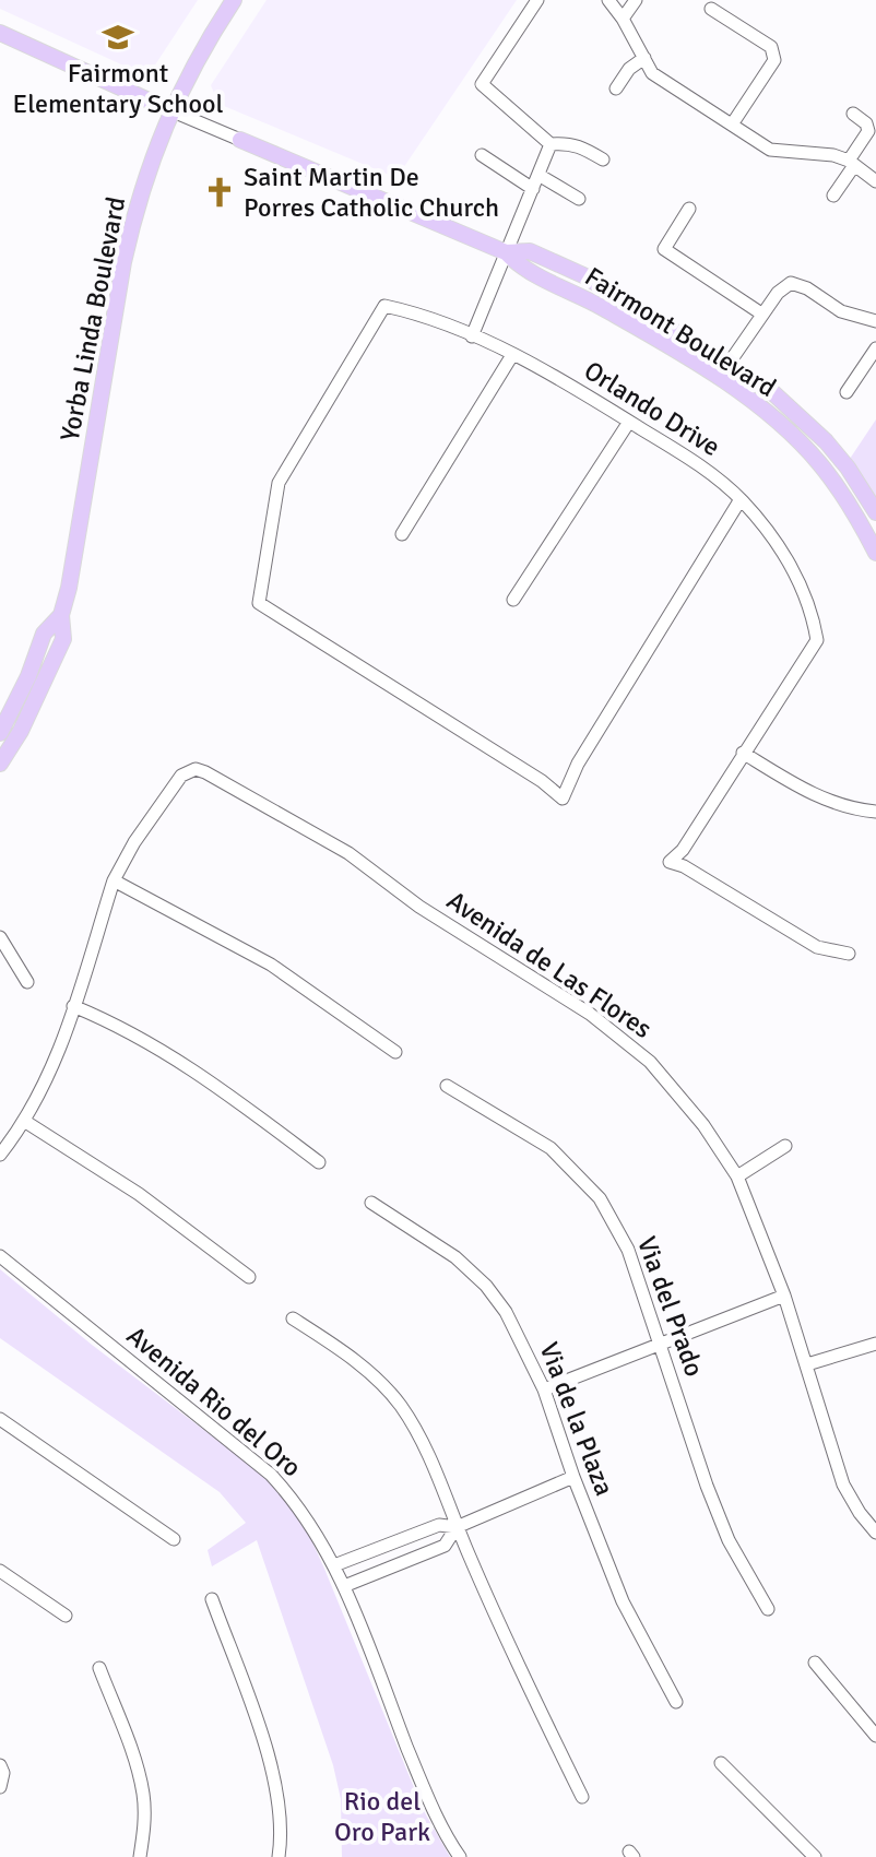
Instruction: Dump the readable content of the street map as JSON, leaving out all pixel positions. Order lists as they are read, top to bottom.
{
  "streets": {
    "main road": ["Yorba Linda Boulevard", "Fairmont Boulevard"],
    "street": [
      "Orlando Drive",
      "Avenida de Las Flores",
      "Via del Prado",
      "Avenida Rio del Oro",
      "Via de la Plaza"
    ]
  },
  "crossings": [
    ["Yorba Linda Boulevard", "Fairmont Boulevard"]
  ],
  "parks": ["Rio del Oro Park"],
  "places": {
    "school or university": ["Fairmont Elementary School"],
    "church": ["Saint Martin De Porres Catholic Church"]
  }
}
